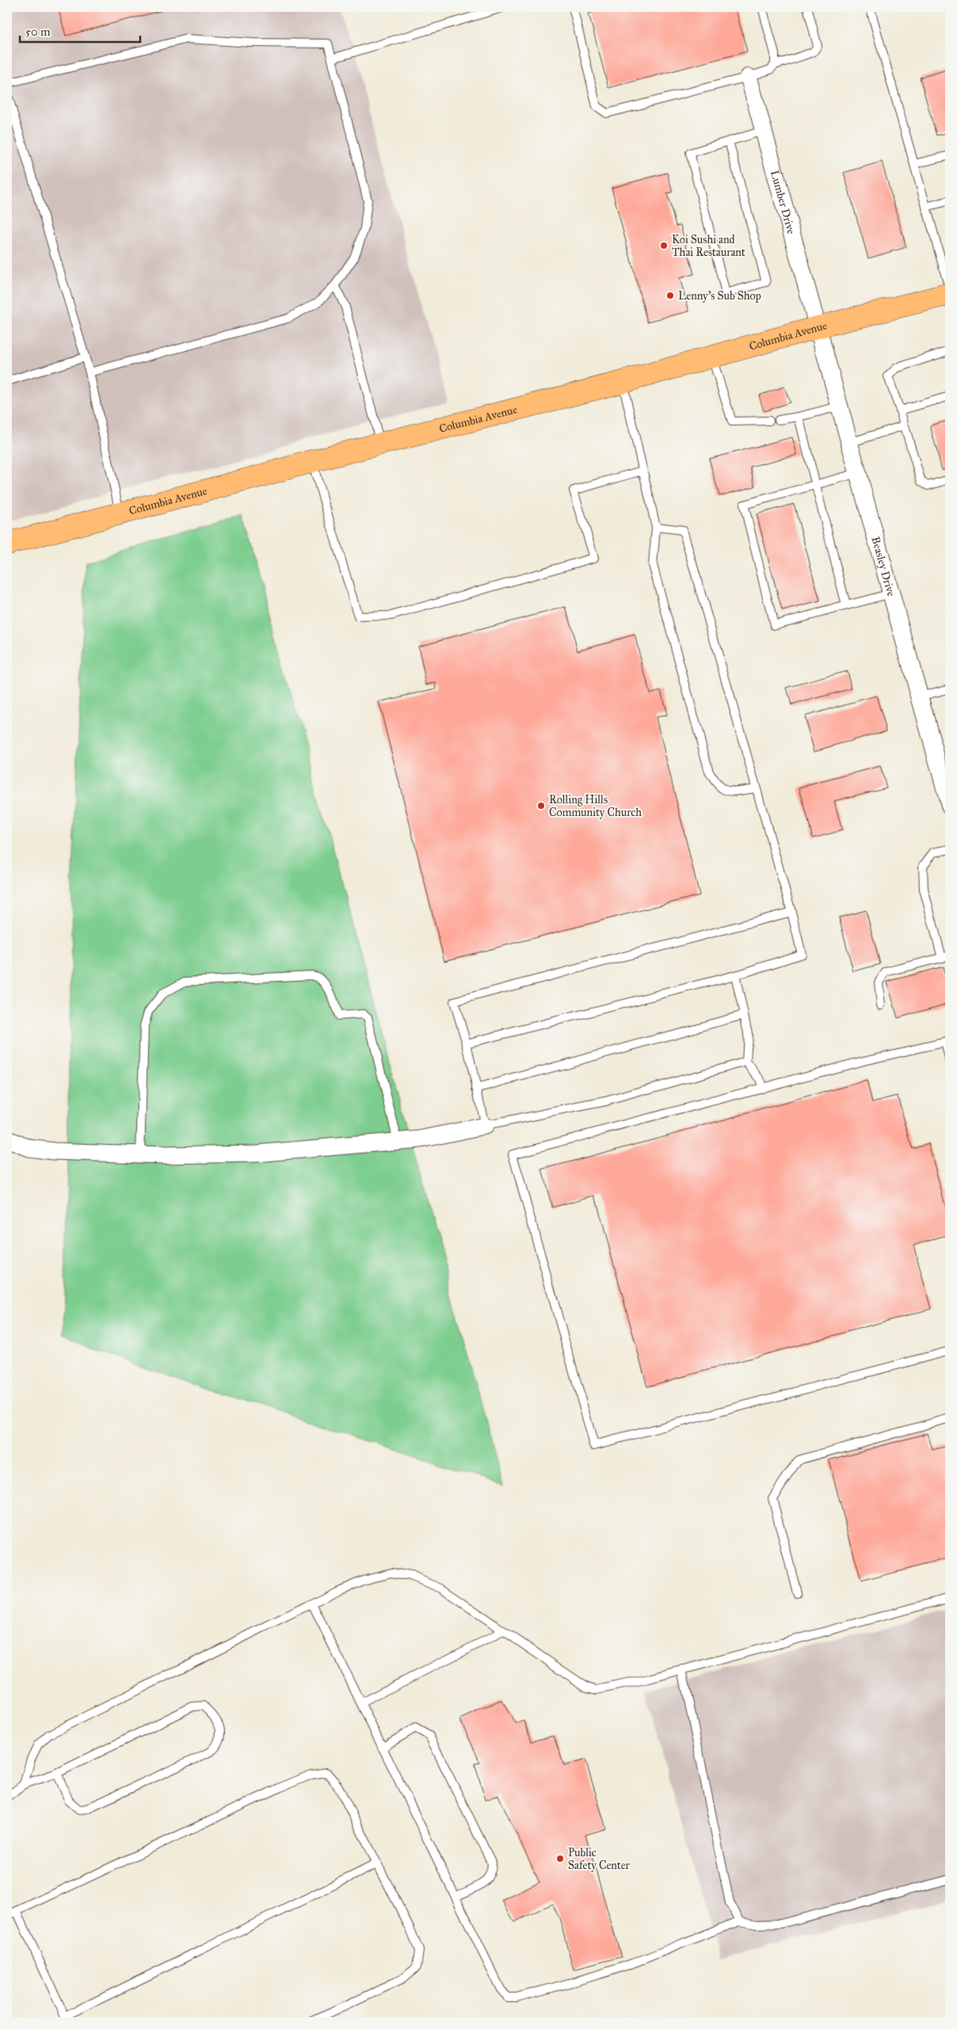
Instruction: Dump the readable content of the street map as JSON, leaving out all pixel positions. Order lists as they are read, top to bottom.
{
  "streets": {
    "main road": ["Columbia Avenue"],
    "street": ["Lumber Drive", "Beasley Drive"]
  },
  "crossings": [
    ["Lumber Drive", "Columbia Avenue"],
    ["Lumber Drive", "Beasley Drive"],
    ["Columbia Avenue", "Beasley Drive"]
  ],
  "places": [
    "Koi Sushi and Thai Restaurant",
    "Lenny's Sub Shop",
    "Rolling Hills Community Church",
    "Public Safety Center"
  ],
  "scale_bar": "50 m"
}
